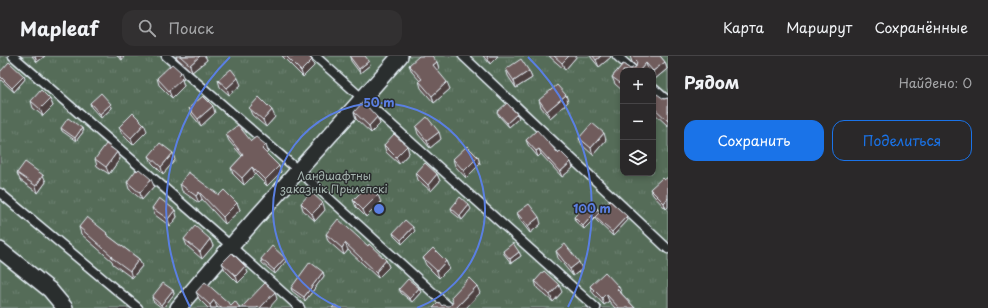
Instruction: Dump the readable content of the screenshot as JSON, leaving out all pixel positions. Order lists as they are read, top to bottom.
{
  "parks": ["Ландшафтны заказнік Прылепскі"],
  "page": {
    "header": "Mapleaf",
    "search": "Поиск",
    "nav": ["Карта", "Маршрут", "Сохранённые"],
    "heading": ["Рядом", "Найдено: 0"],
    "map_buttons": ["+", "−"],
    "buttons": ["Сохранить", "Поделиться"]
  },
  "rings": ["50 m", "100 m"]
}
